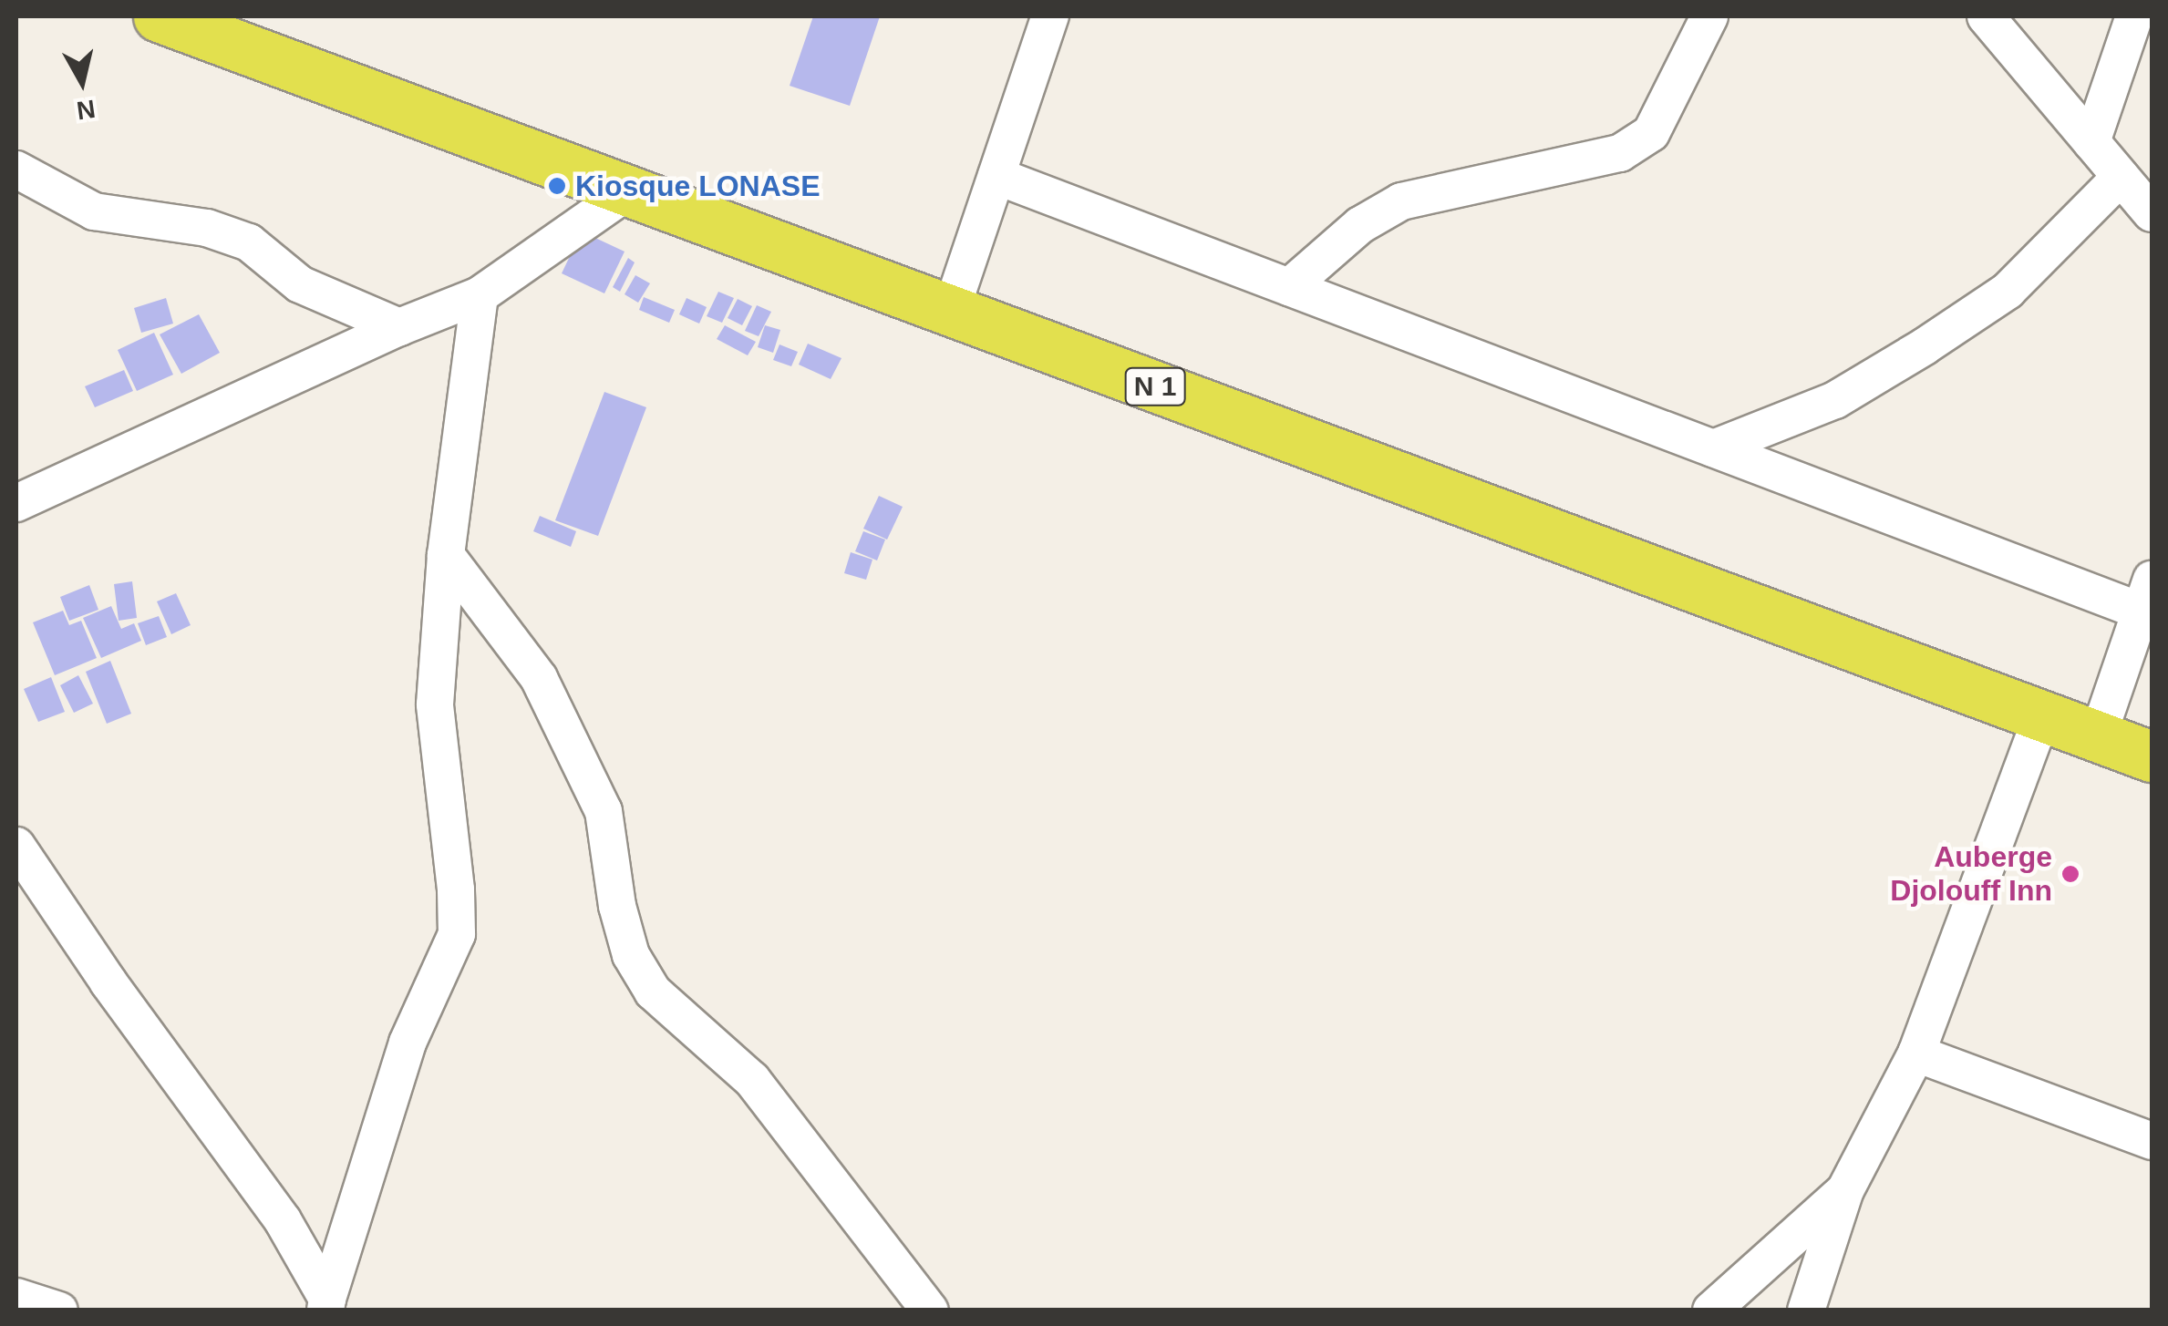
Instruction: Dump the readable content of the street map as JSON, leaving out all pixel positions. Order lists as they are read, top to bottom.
{
  "streets": {
    "highway": ["N 1"]
  },
  "places": ["Kiosque LONASE", "Auberge Djolouff Inn"],
  "north": "bottom"
}
